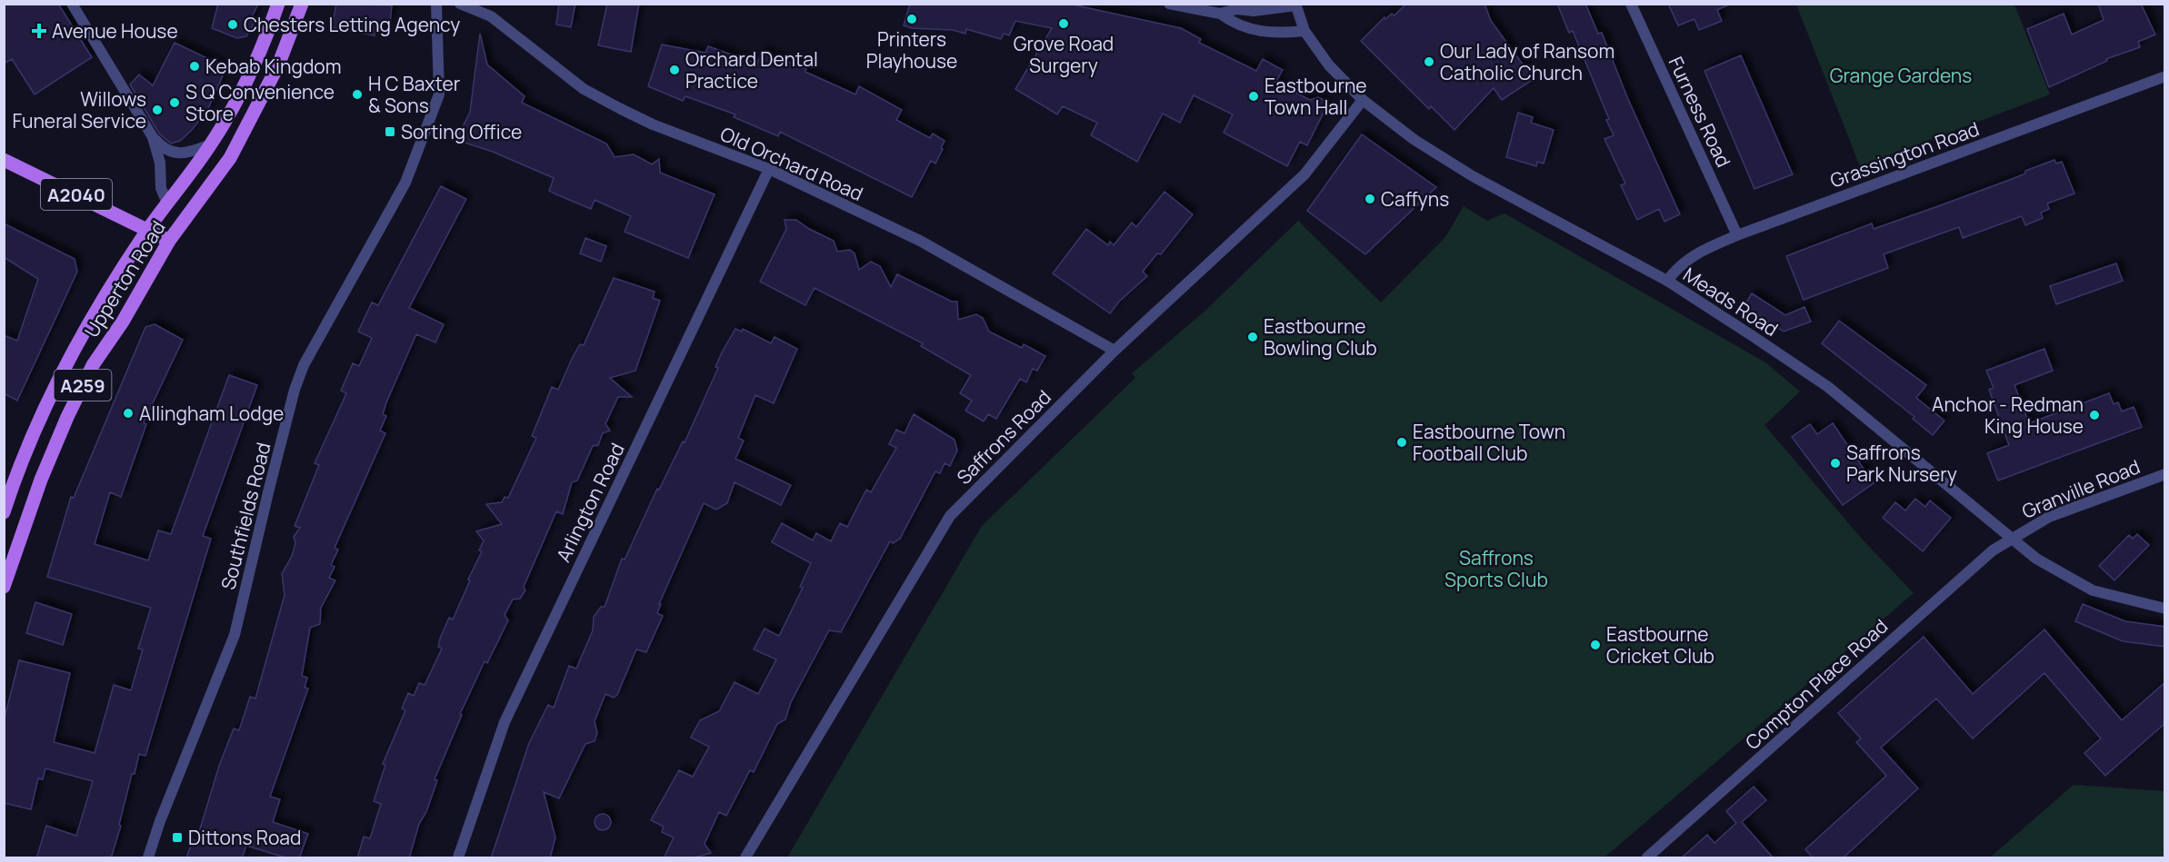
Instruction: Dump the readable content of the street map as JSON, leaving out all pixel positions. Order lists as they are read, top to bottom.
{
  "streets": {
    "main road": ["A2040", "Upperton Road", "A259"],
    "street": [
      "Furness Road",
      "Grassington Road",
      "Old Orchard Road",
      "Meads Road",
      "Saffrons Road",
      "Granville Road",
      "Arlington Road",
      "Southfields Road",
      "Compton Place Road"
    ]
  },
  "crossings": [
    ["Furness Road", "Grassington Road"],
    ["Grassington Road", "Meads Road"],
    ["Old Orchard Road", "Saffrons Road"],
    ["Old Orchard Road", "Arlington Road"],
    ["A2040", "Upperton Road"],
    ["Meads Road", "Saffrons Road"],
    ["Meads Road", "Granville Road"],
    ["Meads Road", "Compton Place Road"],
    ["Granville Road", "Compton Place Road"]
  ],
  "parks": ["Grange Gardens", "Saffrons Sports Club"],
  "places": {
    "other": [
      "Printers Playhouse",
      "Grove Road Surgery",
      "Chesters Letting Agency",
      "Our Lady of Ransom Catholic Church",
      "Kebab Kingdom",
      "Orchard Dental Practice",
      "H C Baxter & Sons",
      "Eastbourne Town Hall",
      "S Q Convenience Store",
      "Willows Funeral Service",
      "Caffyns",
      "Eastbourne Bowling Club",
      "Allingham Lodge",
      "Anchor - Redman King House",
      "Eastbourne Town Football Club",
      "Saffrons Park Nursery",
      "Eastbourne Cricket Club"
    ],
    "health": ["Avenue House"],
    "transit": ["Sorting Office", "Dittons Road"]
  }
}
